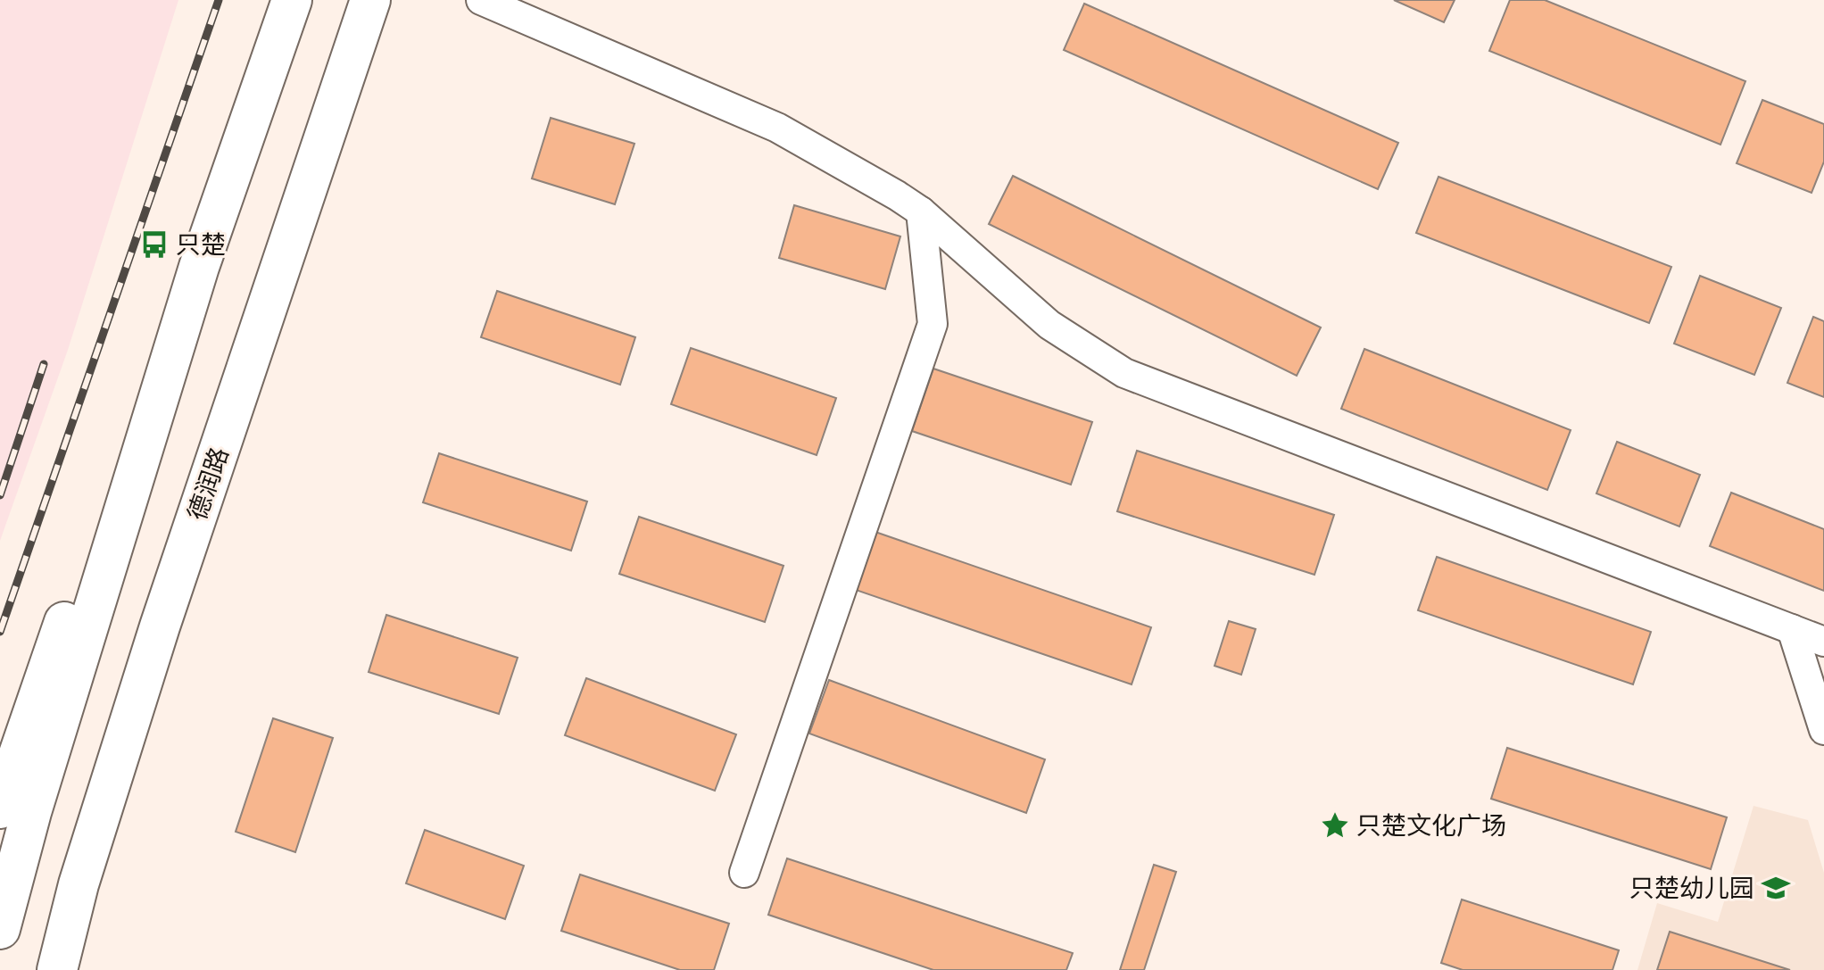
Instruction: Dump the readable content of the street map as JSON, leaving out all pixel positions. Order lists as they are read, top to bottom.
{
  "streets": {
    "main road": ["德润路"]
  },
  "places": {
    "bus stop": ["只楚"],
    "place": ["只楚文化广场"],
    "school or university": ["只楚幼儿园"]
  }
}
